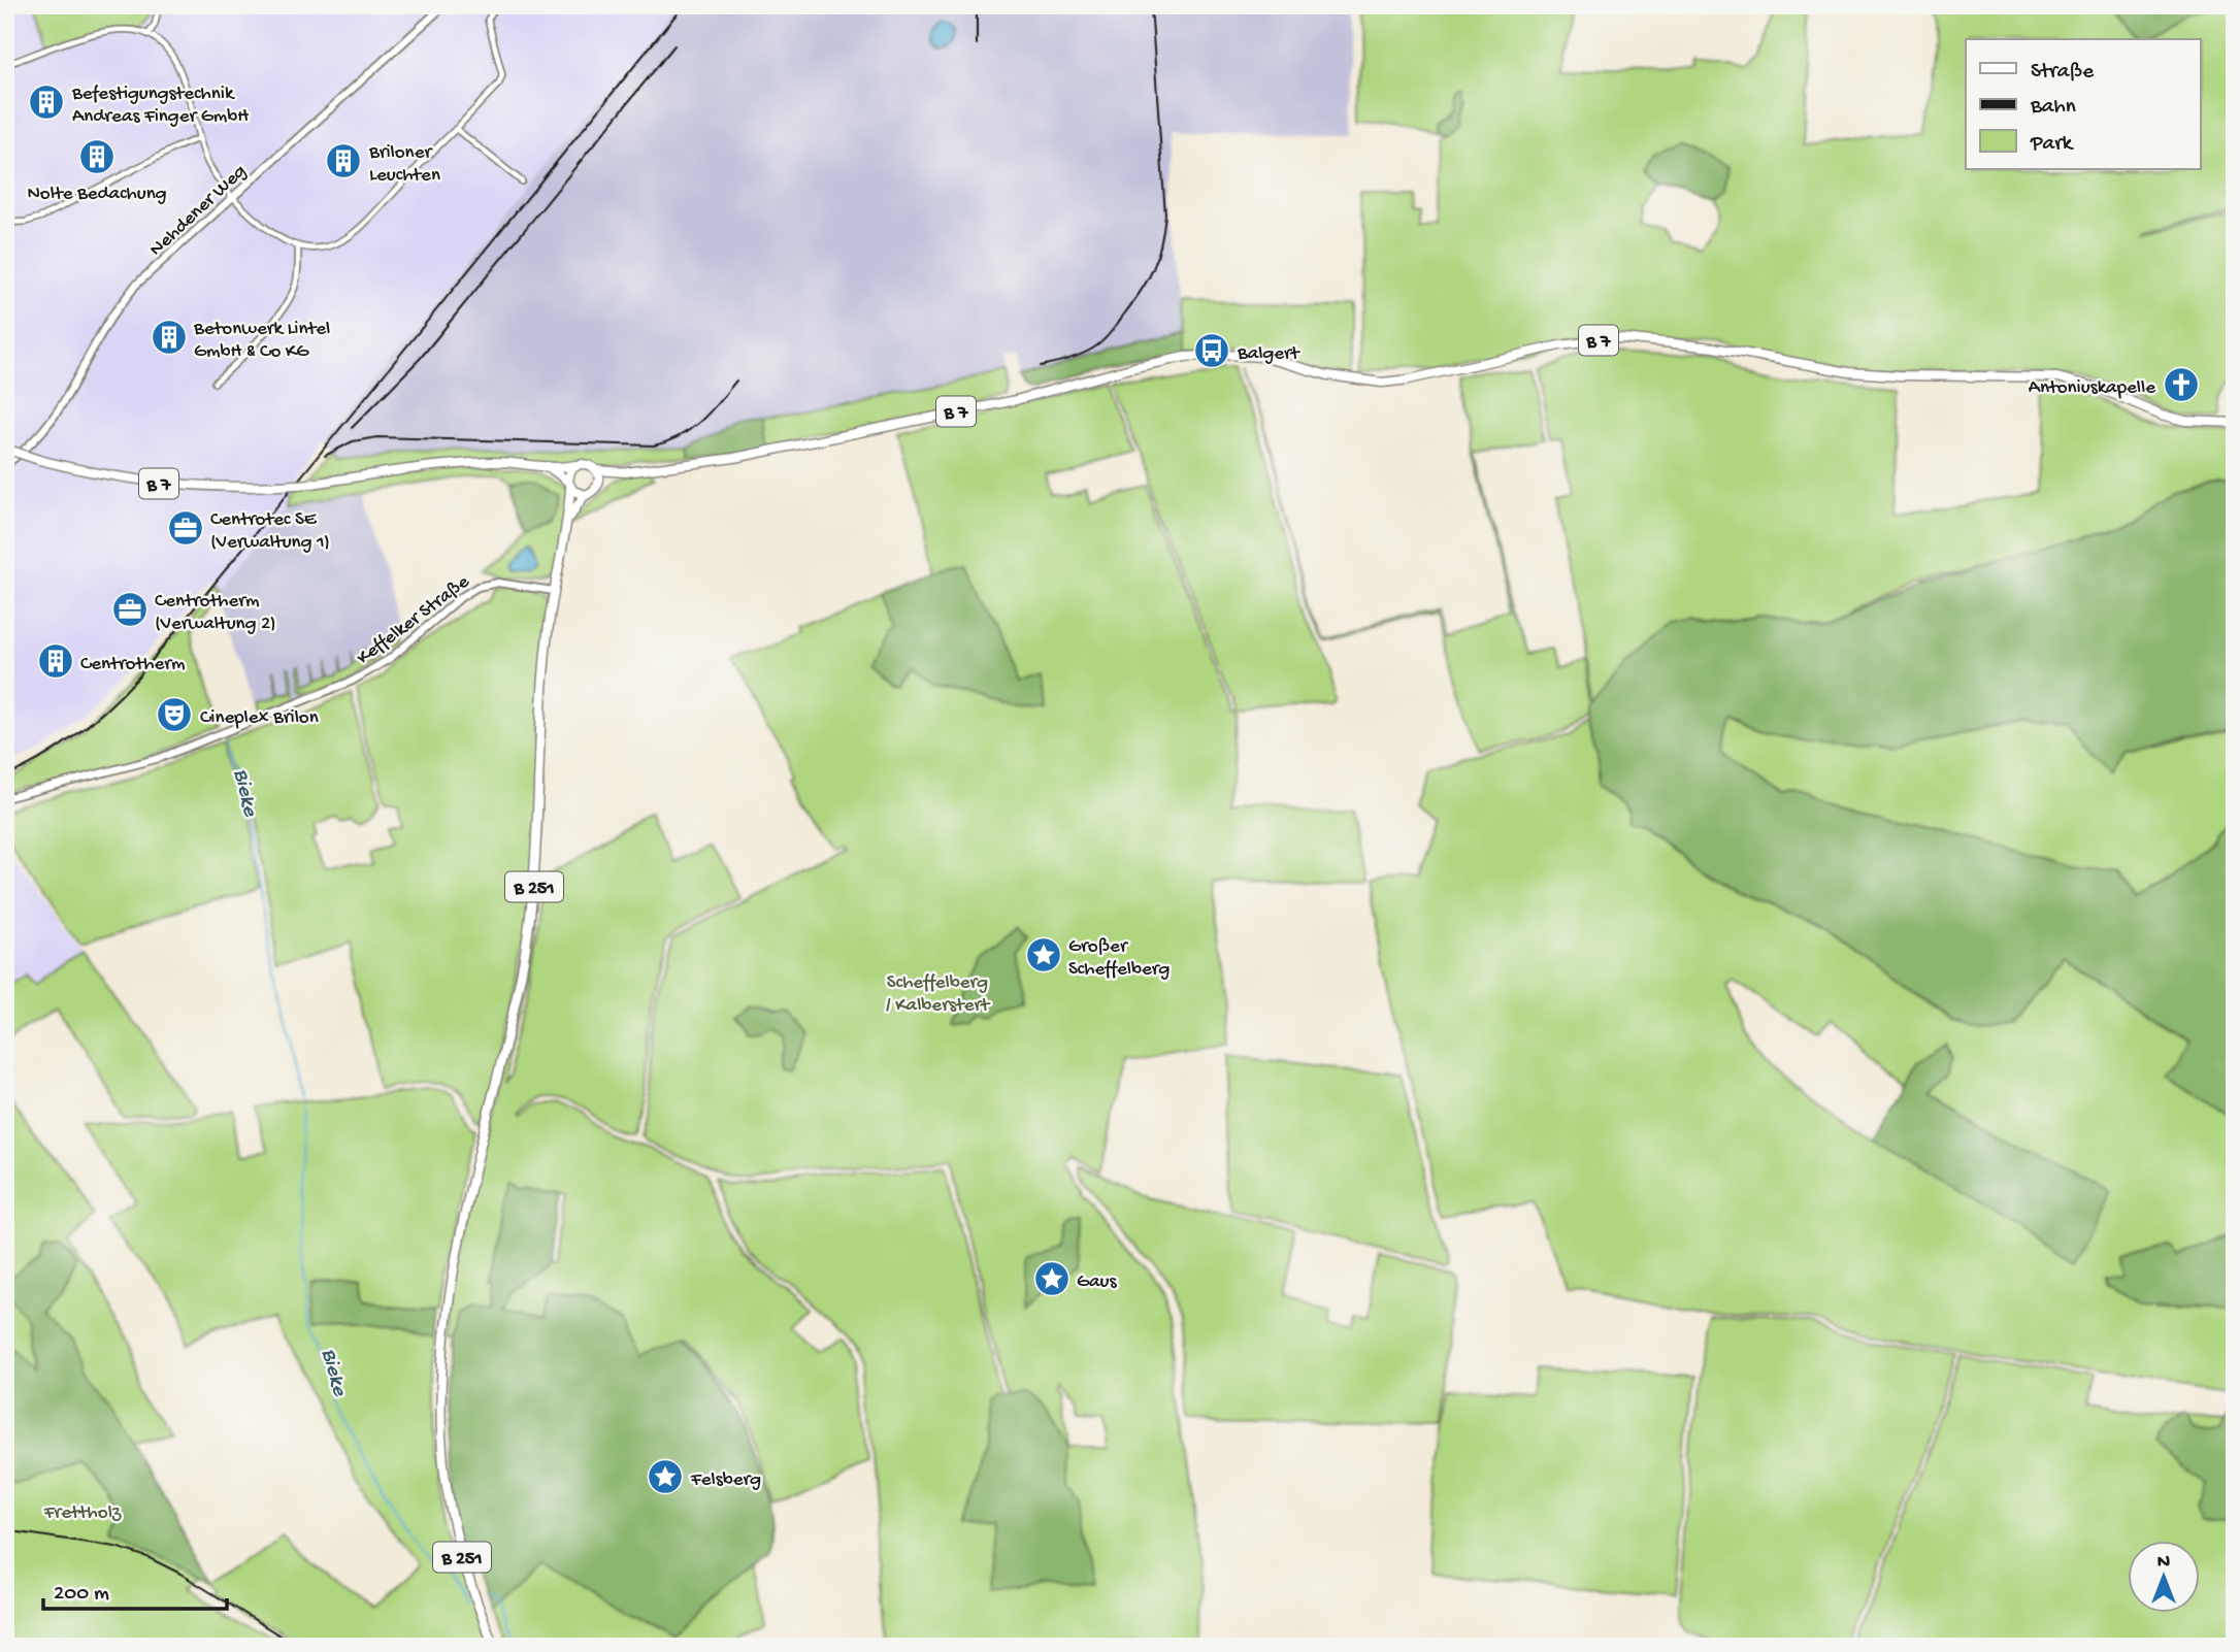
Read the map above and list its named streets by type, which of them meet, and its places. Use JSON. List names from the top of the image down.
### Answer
{
  "streets": {
    "main road": ["B 7", "B 251"],
    "street": ["Nehdener Weg", "Keffelker Straße"]
  },
  "crossings": [
    ["B 7", "B 251"],
    ["Keffelker Straße", "B 251"]
  ],
  "water": ["Bieke"],
  "parks": ["Scheffelberg / Kalberstert", "Frettholz"],
  "places": {
    "building": [
      "Befestigungstechnik Andreas Finger GmbH",
      "Nolte Bedachung",
      "Briloner Leuchten",
      "Betonwerk Lintel GmbH & Co KG",
      "Centrotherm"
    ],
    "bus stop": ["Balgert"],
    "church": ["Antoniuskapelle"],
    "office": ["Centrotec SE (Verwaltung 1)", "Centrotherm (Verwaltung 2)"],
    "theatre": ["Cineplex Brilon"],
    "place": ["Großer Scheffelberg", "Gaus", "Felsberg"]
  },
  "legend": ["Straße", "Bahn", "Park"],
  "scale_bar": "200 m",
  "north": "top"
}
